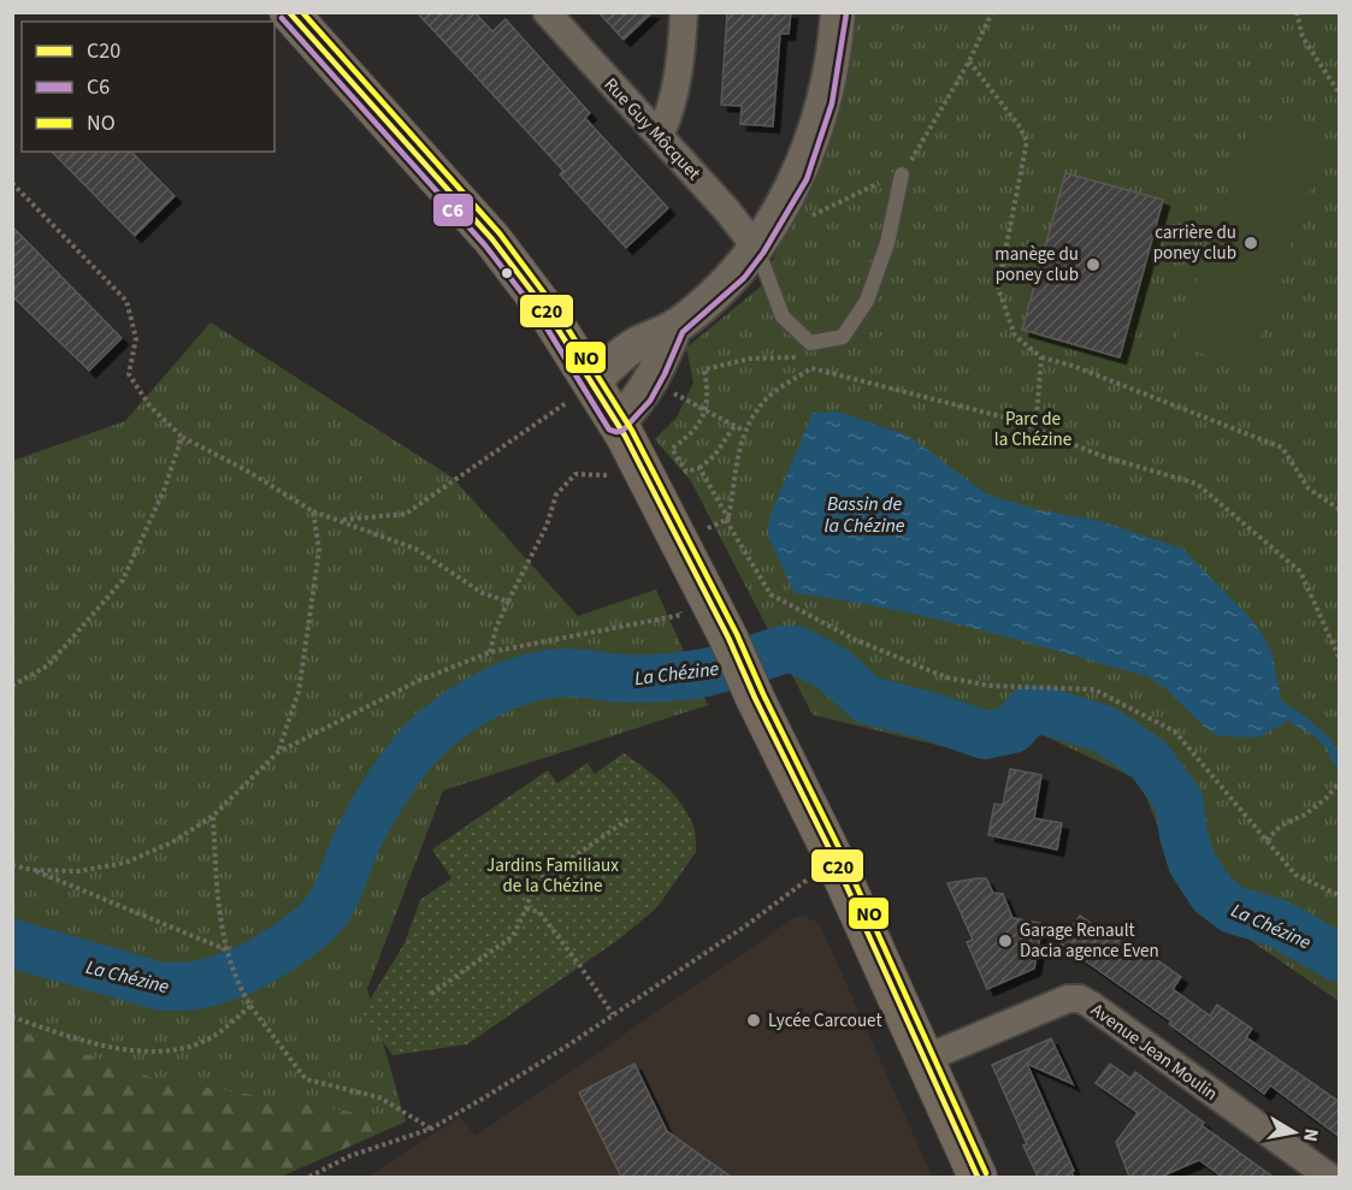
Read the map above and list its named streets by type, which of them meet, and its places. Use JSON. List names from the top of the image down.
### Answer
{
  "streets": {
    "street": ["Rue Guy Môcquet", "Avenue Jean Moulin"]
  },
  "water": ["Bassin de la Chézine", "La Chézine"],
  "parks": ["Parc de la Chézine", "Jardins Familiaux de la Chézine"],
  "places": [
    "carrière du poney club",
    "manège du poney club",
    "Garage Renault Dacia agence Even",
    "Lycée Carcouet"
  ],
  "lines": ["transit line C20", "transit line NO", "transit line C6"],
  "legend": ["C20", "C6", "NO"],
  "north": "right"
}
